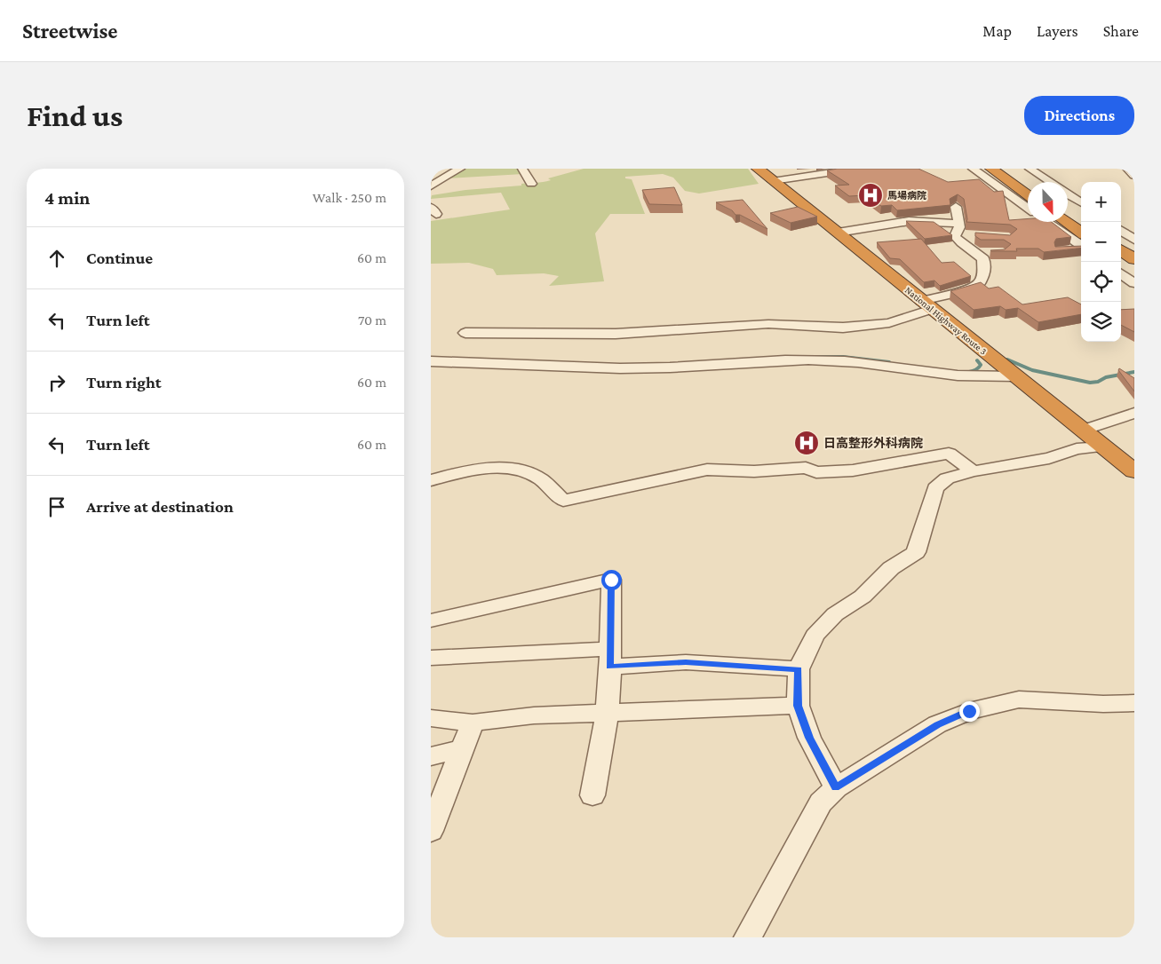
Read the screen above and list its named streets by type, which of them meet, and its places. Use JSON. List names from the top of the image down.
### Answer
{
  "streets": {
    "highway": ["National Highway Route 3"]
  },
  "places": {
    "hospital": ["馬場病院", "日高整形外科病院"]
  },
  "north": "bottom",
  "page": {
    "header": "Streetwise",
    "nav": ["Map", "Layers", "Share"],
    "buttons": "Directions",
    "title": "Find us",
    "heading": ["4 min", "Walk · 250 m"],
    "map_buttons": ["+", "−"],
    "list": [
      ["Continue", "60 m"],
      ["Turn left", "70 m"],
      ["Turn right", "60 m"],
      ["Turn left", "60 m"],
      "Arrive at destination"
    ]
  }
}
